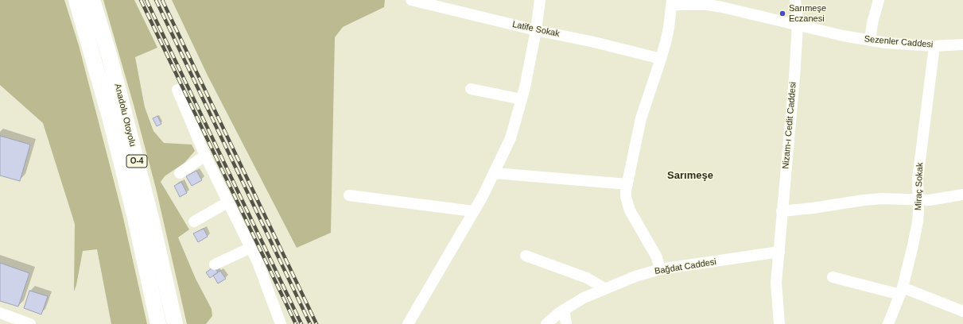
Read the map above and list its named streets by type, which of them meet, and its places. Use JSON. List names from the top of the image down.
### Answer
{
  "streets": {
    "highway": ["Anadolu Otoyolu", "O-4"],
    "street": [
      "Latife Sokak",
      "Sezenler Caddesi",
      "Nizam-ı Cedit Caddesi",
      "Miraç Sokak",
      "Bağdat Caddesi"
    ]
  },
  "crossings": [
    ["Sezenler Caddesi", "Nizam-ı Cedit Caddesi"],
    ["Sezenler Caddesi", "Miraç Sokak"],
    ["Nizam-ı Cedit Caddesi", "Bağdat Caddesi"]
  ],
  "districts": ["Sarımeşe"],
  "places": ["Sarımeşe Eczanesi"]
}
